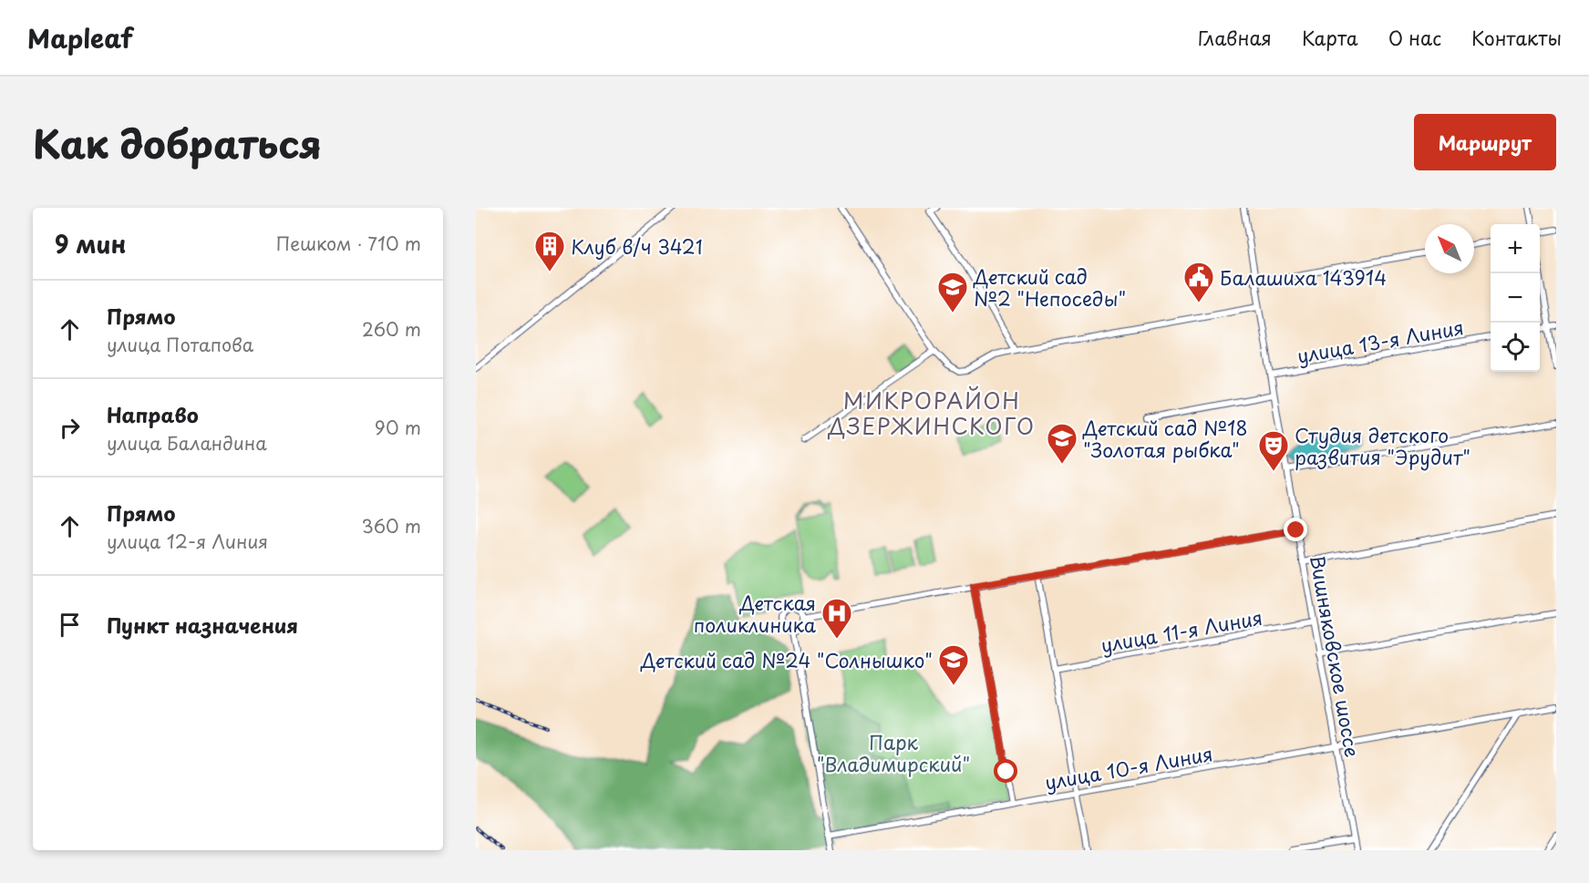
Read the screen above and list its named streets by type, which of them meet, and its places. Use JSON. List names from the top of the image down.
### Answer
{
  "streets": {
    "street": [
      "улица 13-я Линия",
      "улица 11-я Линия",
      "Вишняковское шоссе",
      "улица 10-я Линия"
    ]
  },
  "crossings": [
    ["улица 13-я Линия", "Вишняковское шоссе"],
    ["улица 11-я Линия", "Вишняковское шоссе"],
    ["Вишняковское шоссе", "улица 10-я Линия"]
  ],
  "districts": ["МИКРОРАЙОН ДЗЕРЖИНСКОГО"],
  "parks": ["Парк \"Владимирский\""],
  "places": {
    "building": ["Клуб в/ч 3421"],
    "public building": ["Балашиха 143914"],
    "school or university": ["Детский сад №2 \"Непоседы\"", "Детский сад №18 \"Золотая рыбка\"", "Детский сад №24 \"Солнышко\""],
    "theatre": ["Студия детского развития \"Эрудит\""],
    "hospital": ["Детская поликлиника"]
  },
  "north": "top left",
  "page": {
    "header": "Mapleaf",
    "nav": [
      "Главная",
      "Карта",
      "О нас",
      "Контакты"
    ],
    "title": "Как добраться",
    "buttons": "Маршрут",
    "heading": ["9 мин", "Пешком · 710 m"],
    "map_buttons": ["+", "−"],
    "list": [
      ["Прямо", "улица Потапова", "260 m"],
      ["Направо", "улица Баландина", "90 m"],
      ["Прямо", "улица 12-я Линия", "360 m"],
      "Пункт назначения"
    ]
  }
}
